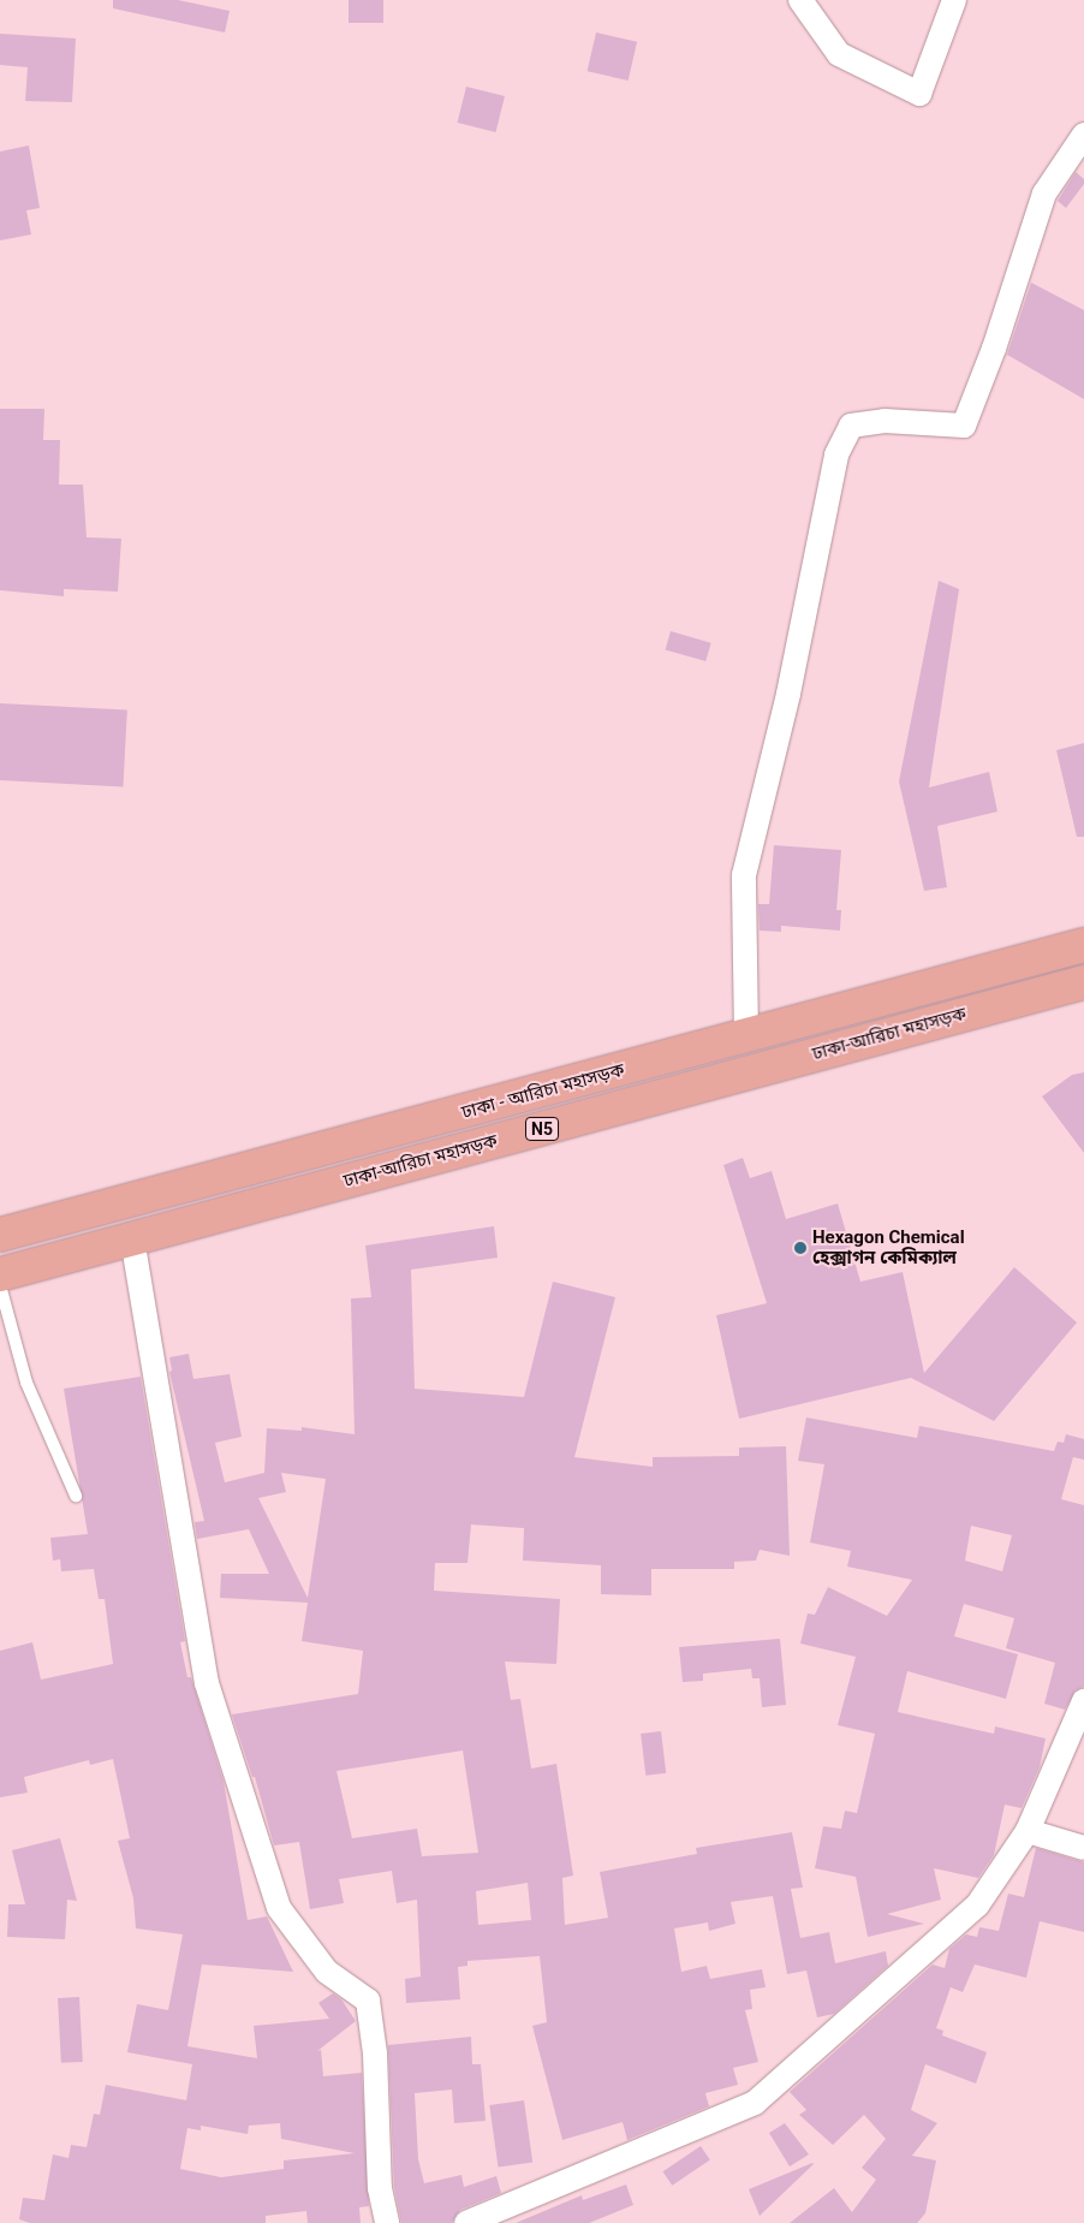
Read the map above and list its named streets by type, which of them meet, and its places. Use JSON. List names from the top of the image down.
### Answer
{
  "streets": {
    "highway": ["ঢাকা-আরিচা মহাসড়ক", "ঢাকা - আরিচা মহাসড়ক", "N5"]
  },
  "places": ["Hexagon Chemical হেক্সাগন কেমিক্যাল"]
}
